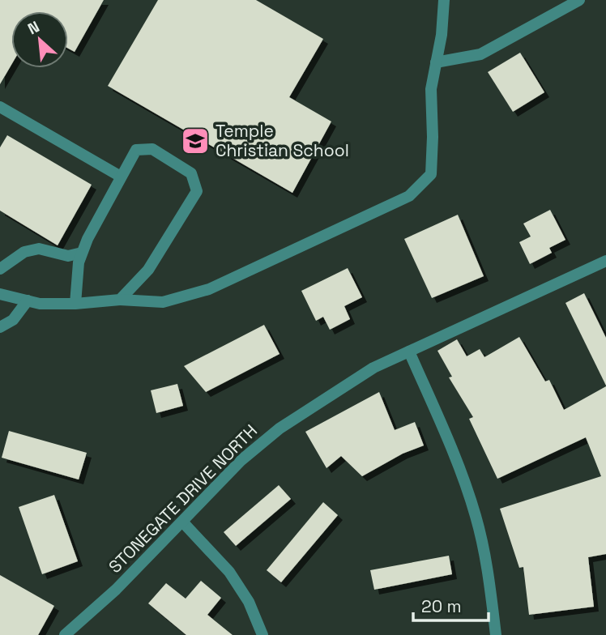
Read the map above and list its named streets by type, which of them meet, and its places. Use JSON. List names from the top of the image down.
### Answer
{
  "streets": {
    "street": ["STONEGATE DRIVE NORTH"]
  },
  "places": {
    "school or university": ["Temple Christian School"]
  },
  "scale_bar": "20 m",
  "north": "top left"
}
